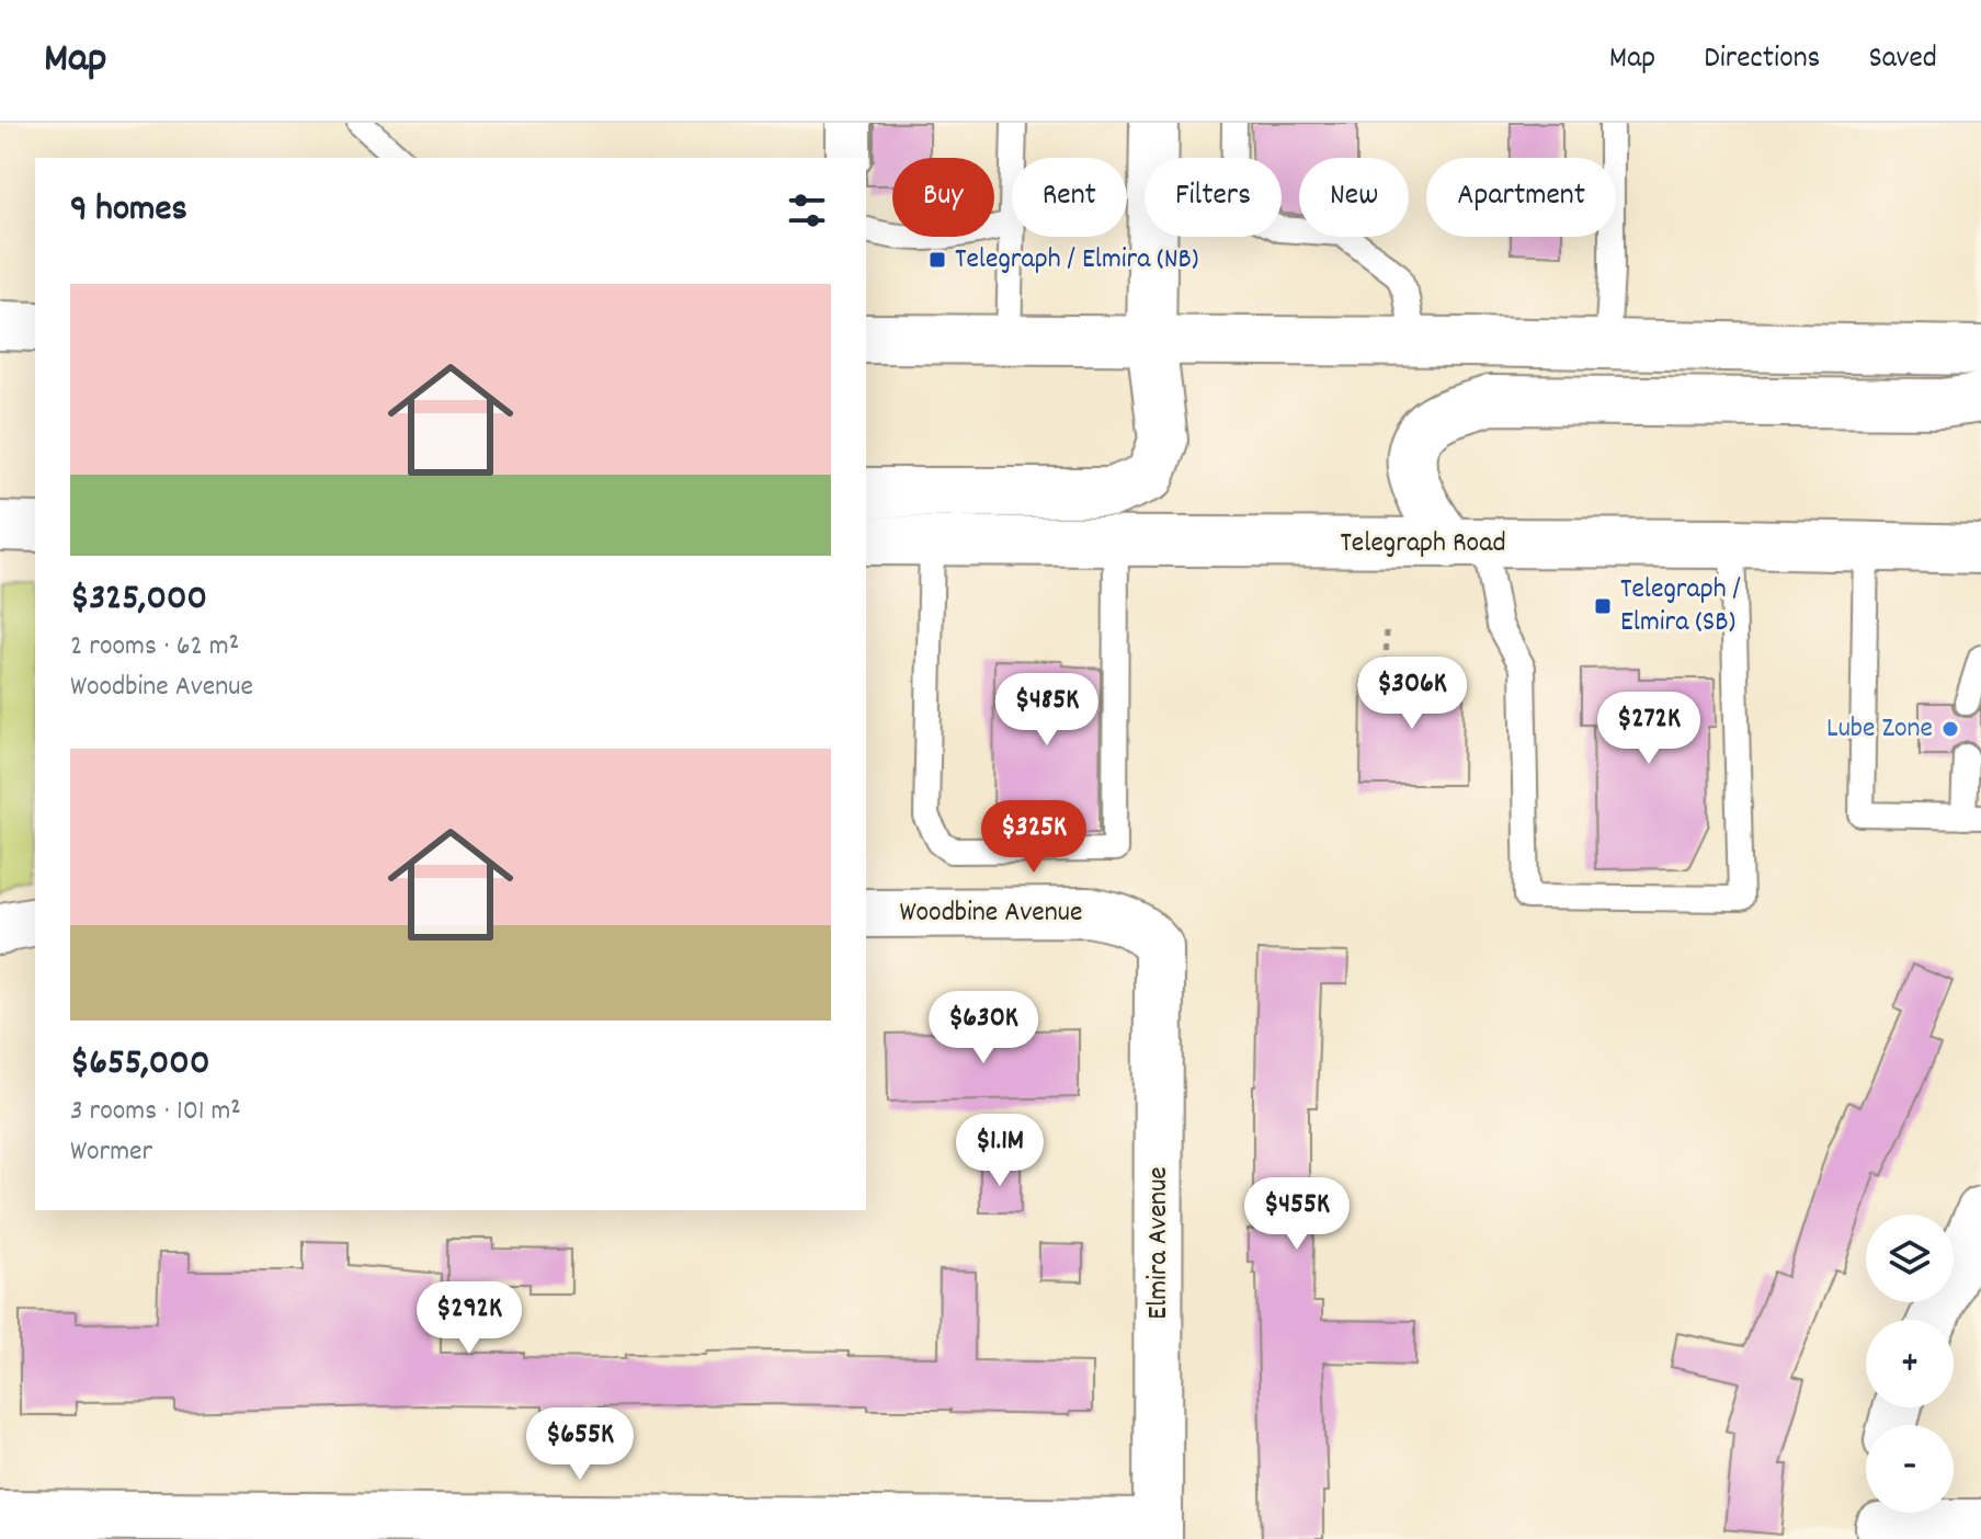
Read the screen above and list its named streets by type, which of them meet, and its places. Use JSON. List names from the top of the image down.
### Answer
{
  "streets": {
    "main road": ["Telegraph Road", "Woodbine Avenue", "Elmira Avenue"]
  },
  "crossings": [
    ["Woodbine Avenue", "Elmira Avenue"]
  ],
  "places": {
    "transit": ["Telegraph / Elmira (NB)", "Telegraph / Elmira (SB)"],
    "other": ["Lube Zone"]
  },
  "page": {
    "header": "Map",
    "nav": ["Map", "Directions", "Saved"],
    "chip": [
      "Buy",
      "Rent",
      "Filters",
      "New",
      "Apartment"
    ],
    "heading": "9 homes",
    "list": [
      {
        "name": "$325,000",
        "note": "2 rooms · 62 m² · Woodbine Avenue"
      },
      {
        "name": "$655,000",
        "note": "3 rooms · 101 m² · Wormer"
      }
    ],
    "price": [
      "$306K",
      "$485K",
      "$272K",
      "$325K",
      "$630K",
      "$1.1M",
      "$455K",
      "$292K",
      "$655K"
    ],
    "map_buttons": ["+", "−"]
  }
}
